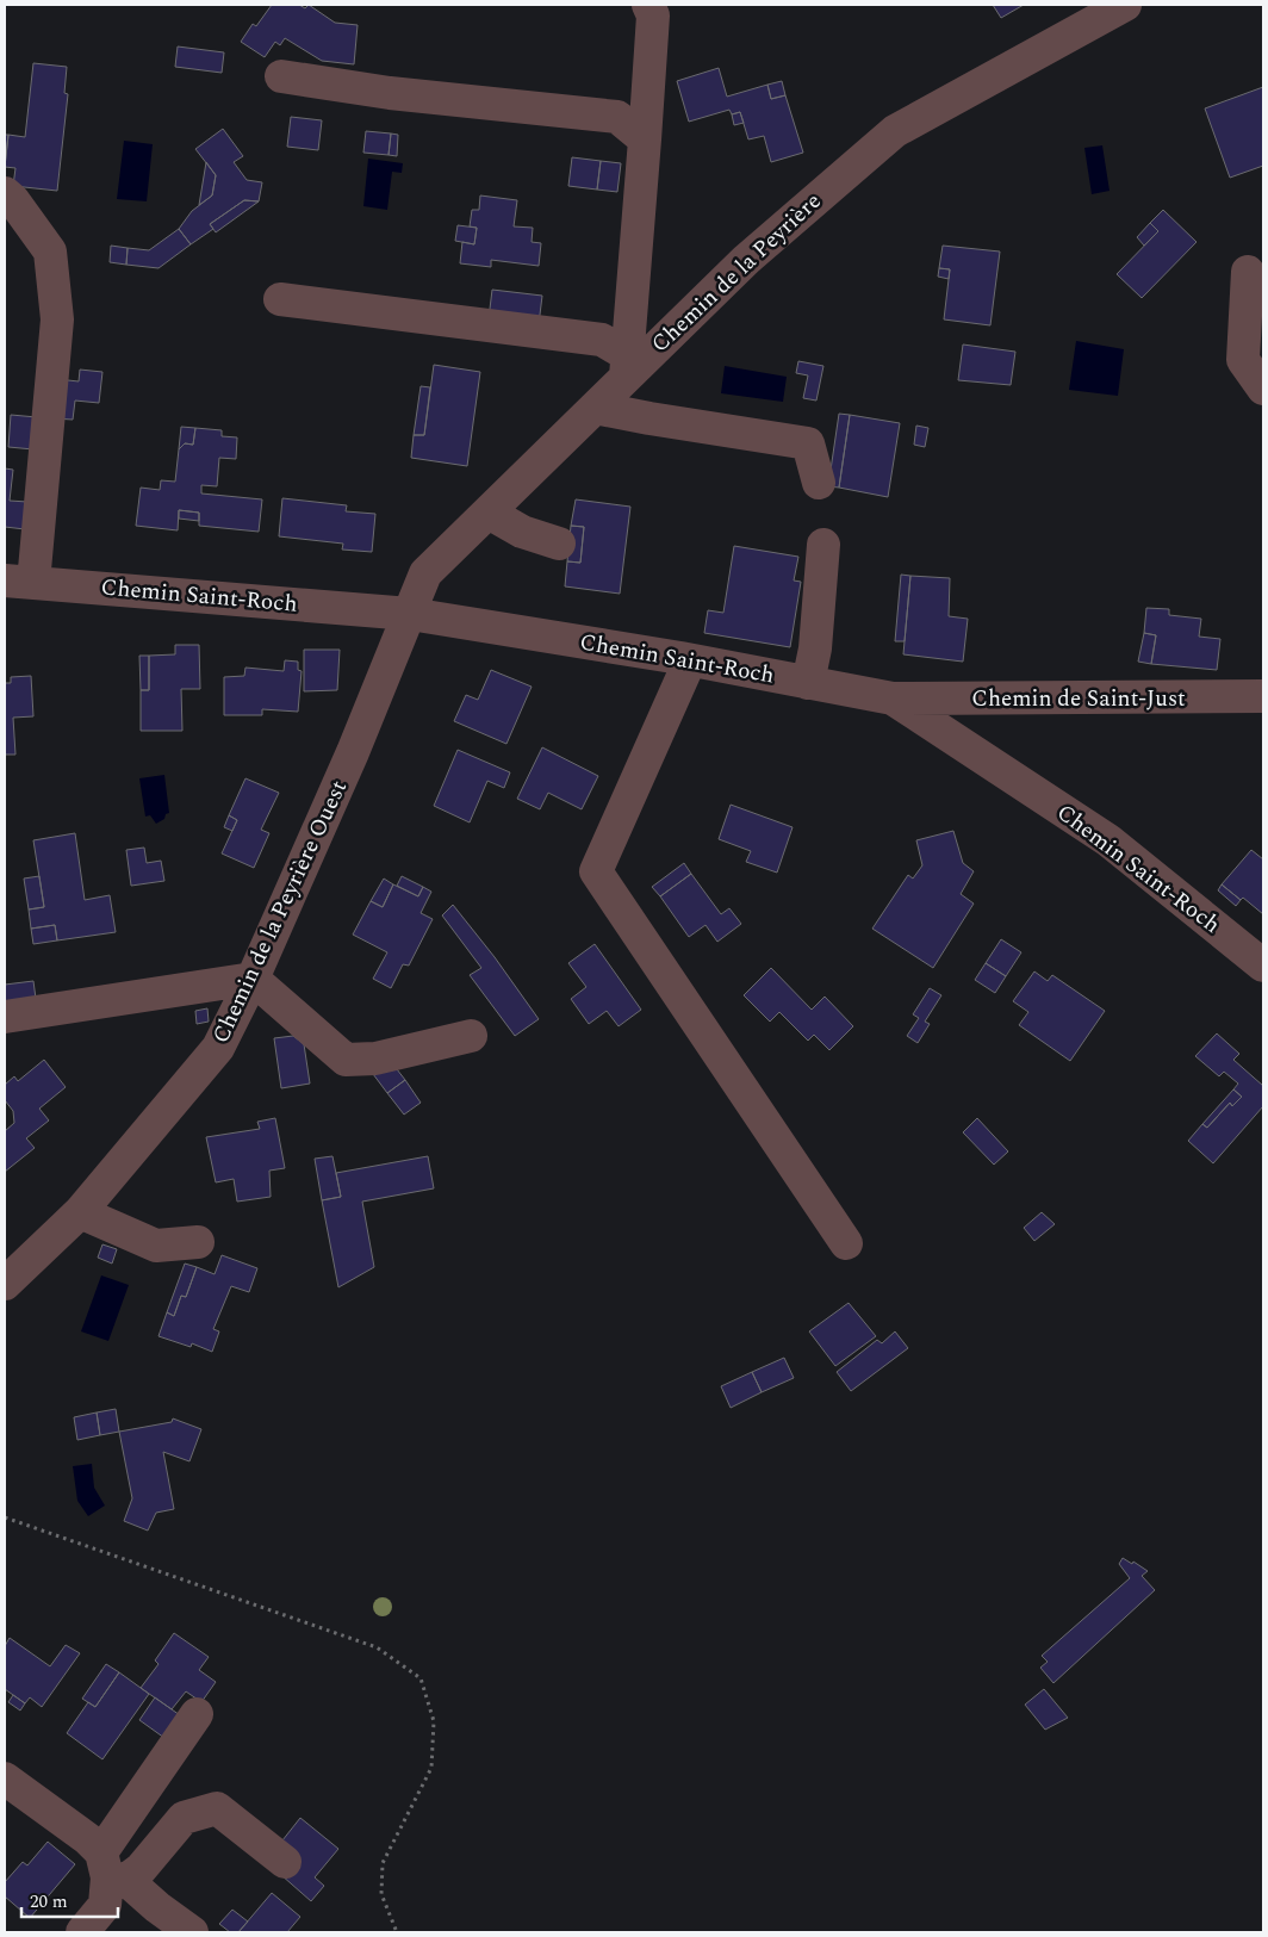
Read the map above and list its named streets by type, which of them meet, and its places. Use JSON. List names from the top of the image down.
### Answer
{
  "streets": {
    "street": [
      "Chemin de la Peyrière",
      "Chemin Saint-Roch",
      "Chemin de Saint-Just",
      "Chemin de la Peyrière Ouest"
    ]
  },
  "crossings": [
    ["Chemin de la Peyrière", "Chemin Saint-Roch"],
    ["Chemin de la Peyrière", "Chemin de la Peyrière Ouest"],
    ["Chemin Saint-Roch", "Chemin de Saint-Just"],
    ["Chemin Saint-Roch", "Chemin de la Peyrière Ouest"]
  ],
  "scale_bar": "20 m"
}
